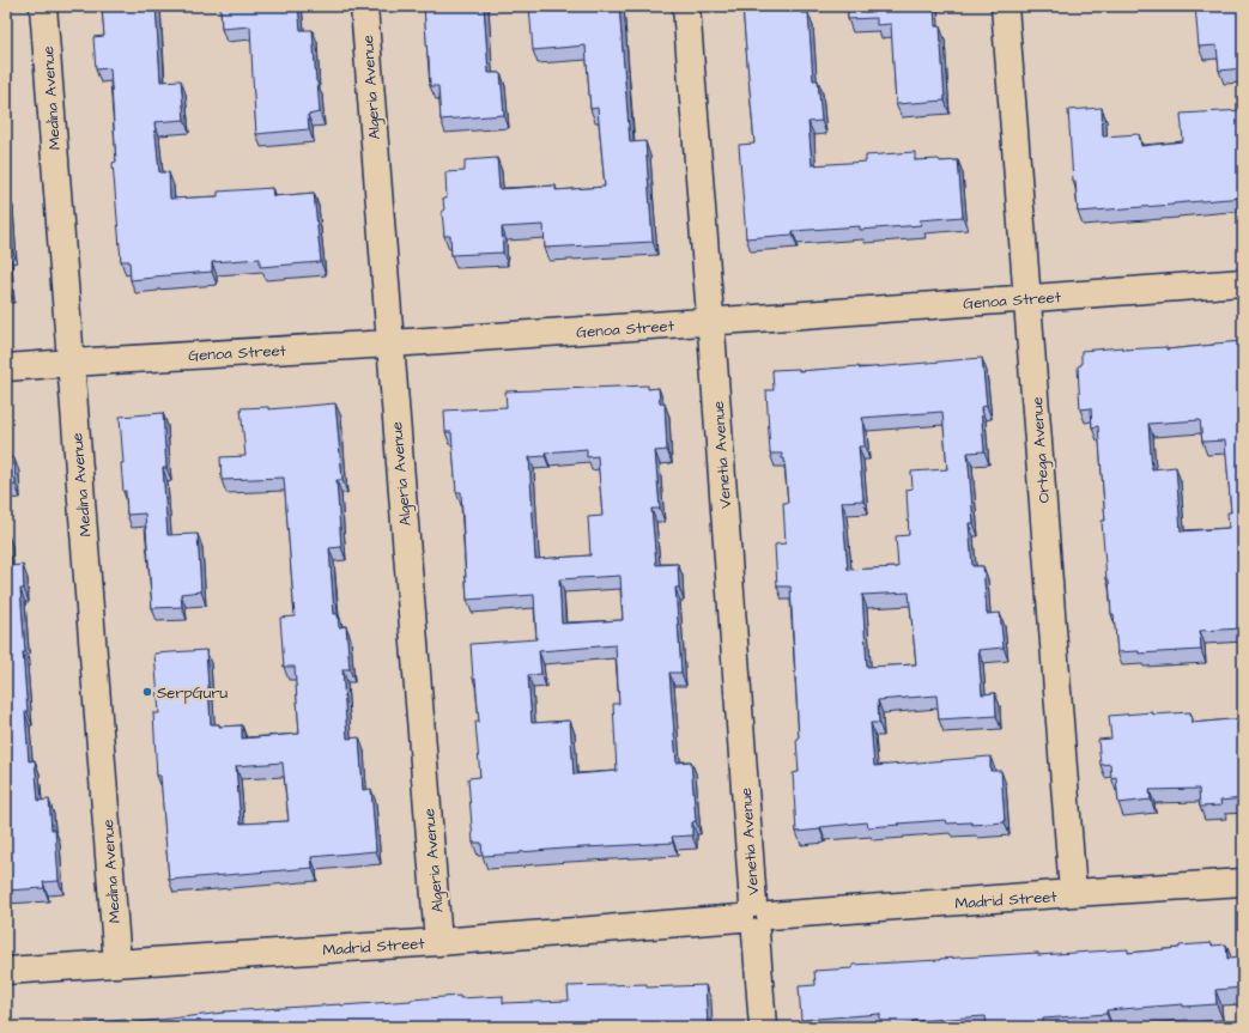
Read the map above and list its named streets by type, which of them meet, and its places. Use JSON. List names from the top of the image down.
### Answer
{
  "streets": {
    "street": [
      "Algeria Avenue",
      "Medina Avenue",
      "Genoa Street",
      "Ortega Avenue",
      "Venetia Avenue",
      "Madrid Street"
    ]
  },
  "crossings": [
    ["Algeria Avenue", "Genoa Street"],
    ["Algeria Avenue", "Madrid Street"],
    ["Medina Avenue", "Genoa Street"],
    ["Medina Avenue", "Madrid Street"],
    ["Genoa Street", "Ortega Avenue"],
    ["Genoa Street", "Venetia Avenue"],
    ["Ortega Avenue", "Madrid Street"],
    ["Venetia Avenue", "Madrid Street"]
  ],
  "places": ["SerpGuru"]
}
